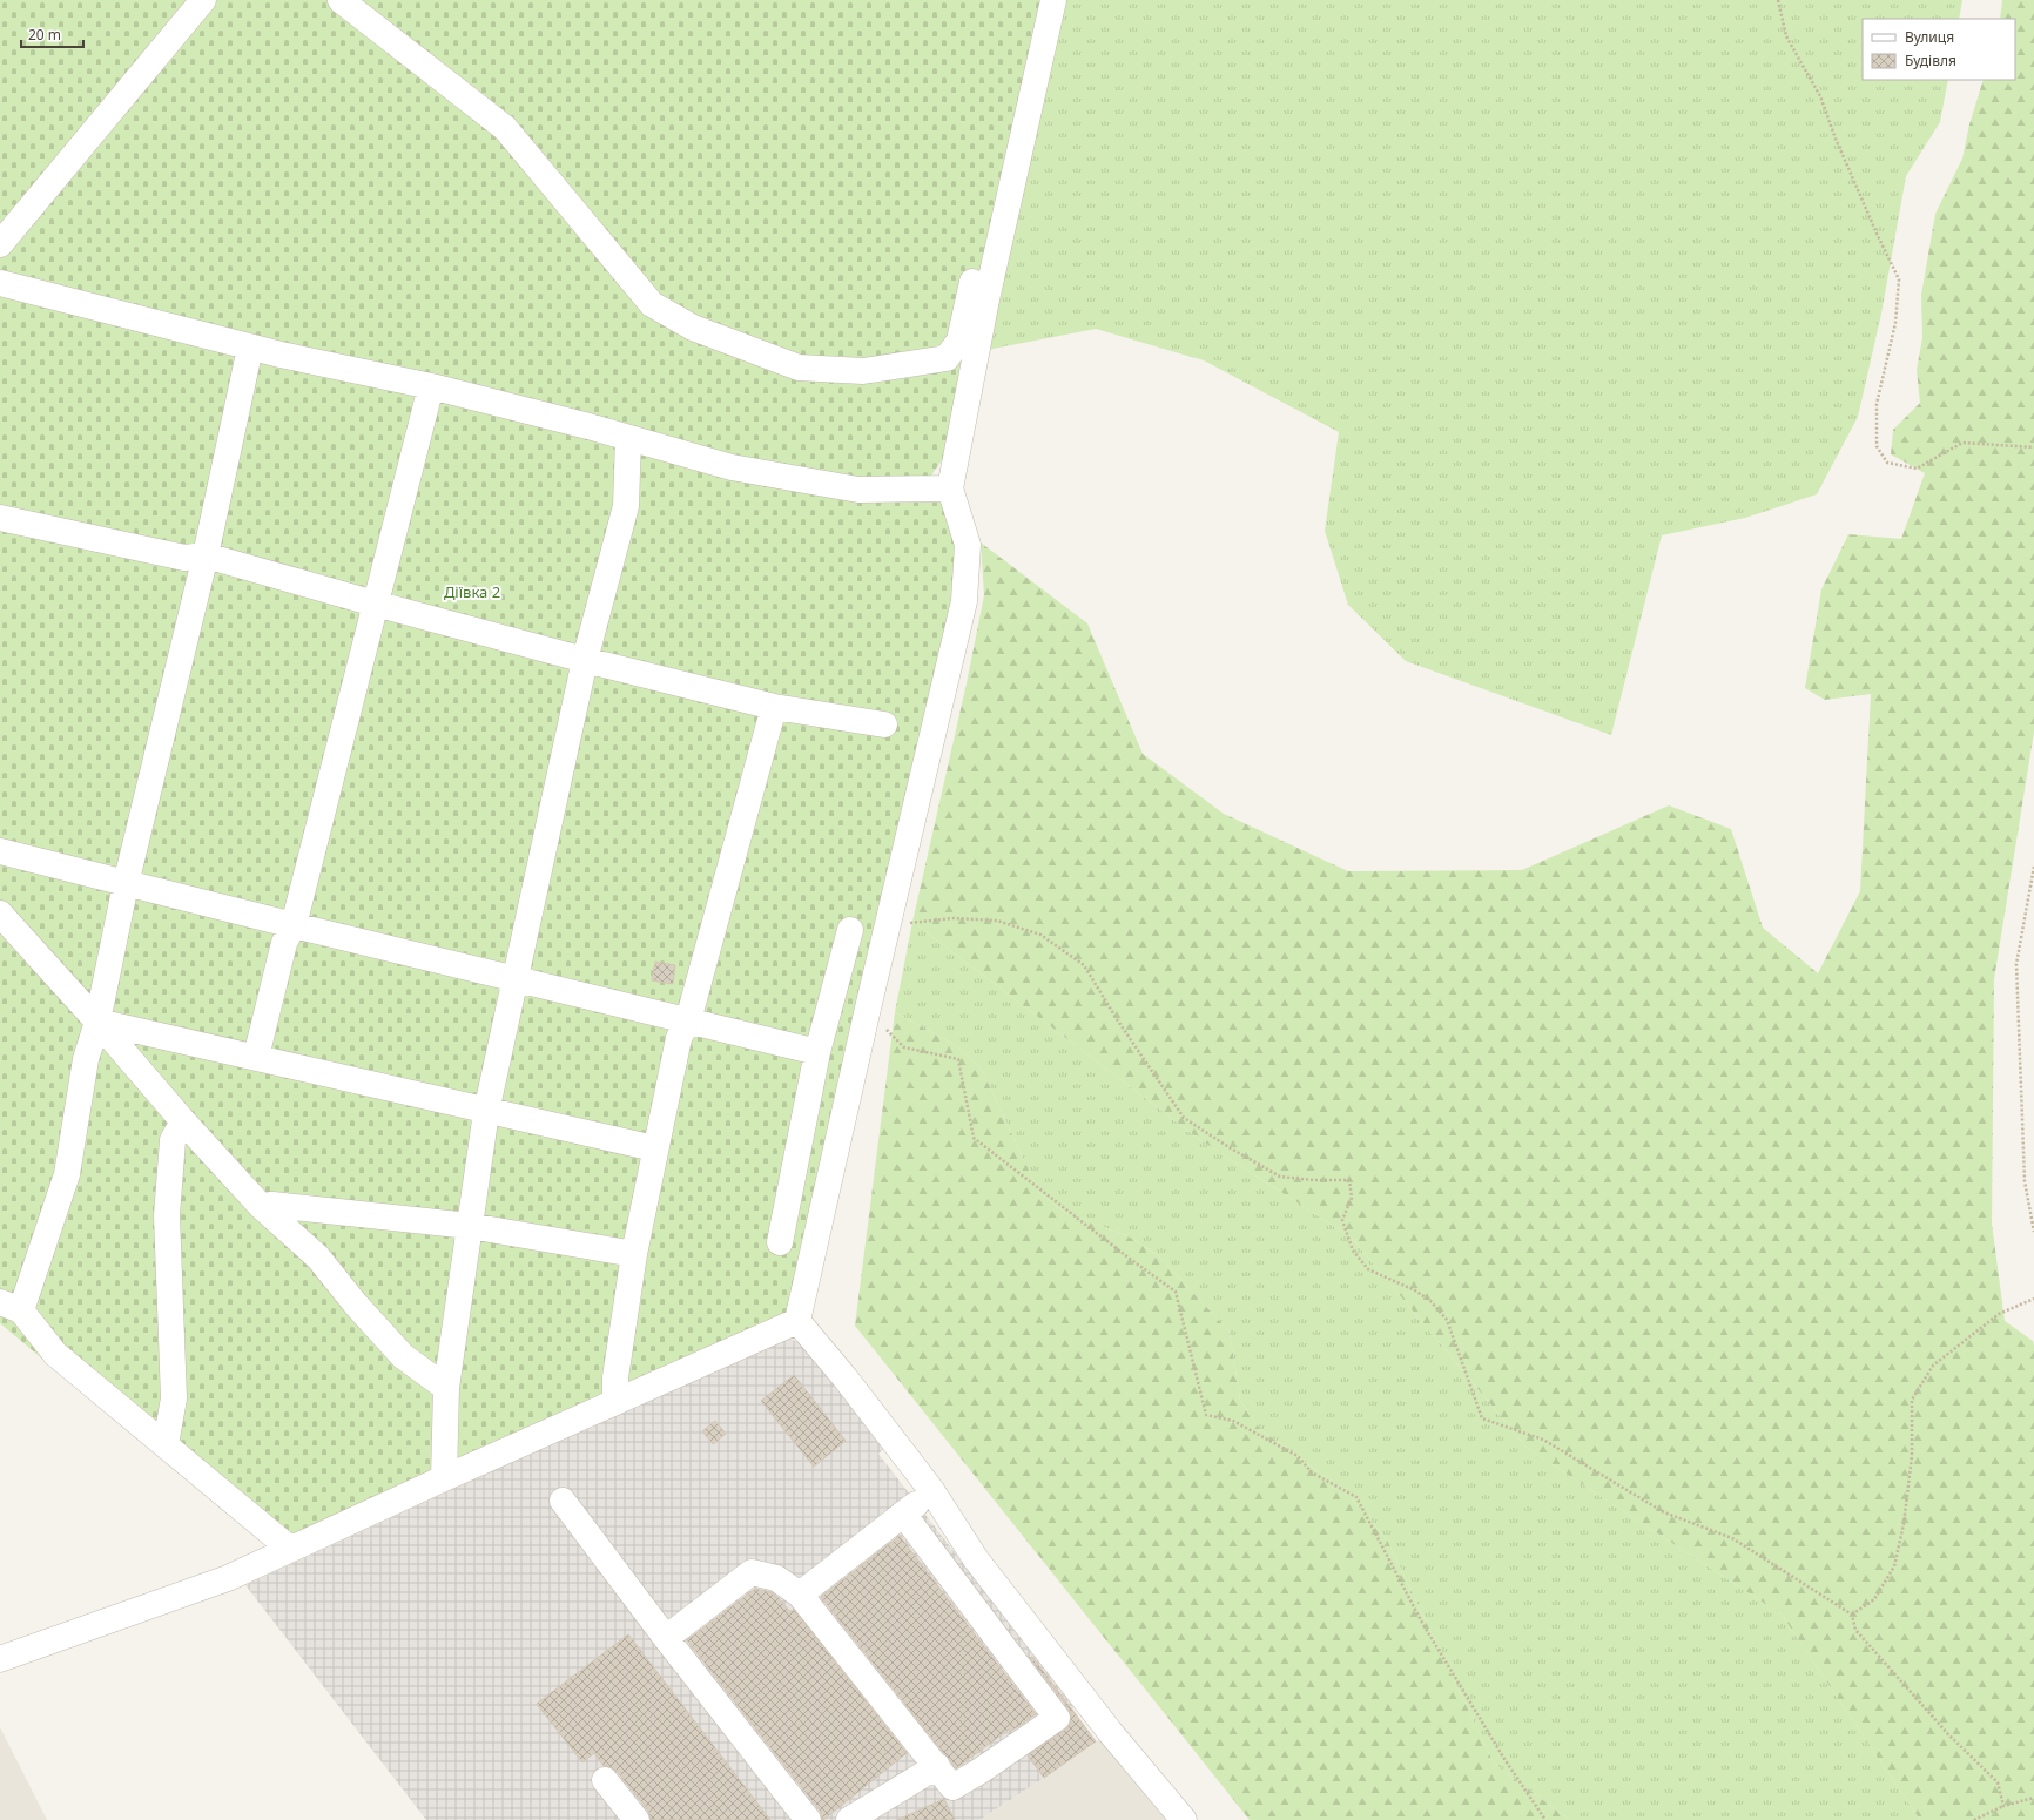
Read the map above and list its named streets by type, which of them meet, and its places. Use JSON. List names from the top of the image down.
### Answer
{
  "parks": ["Діївка 2"],
  "legend": ["Вулиця", "Будівля"],
  "scale_bar": "20 m"
}
